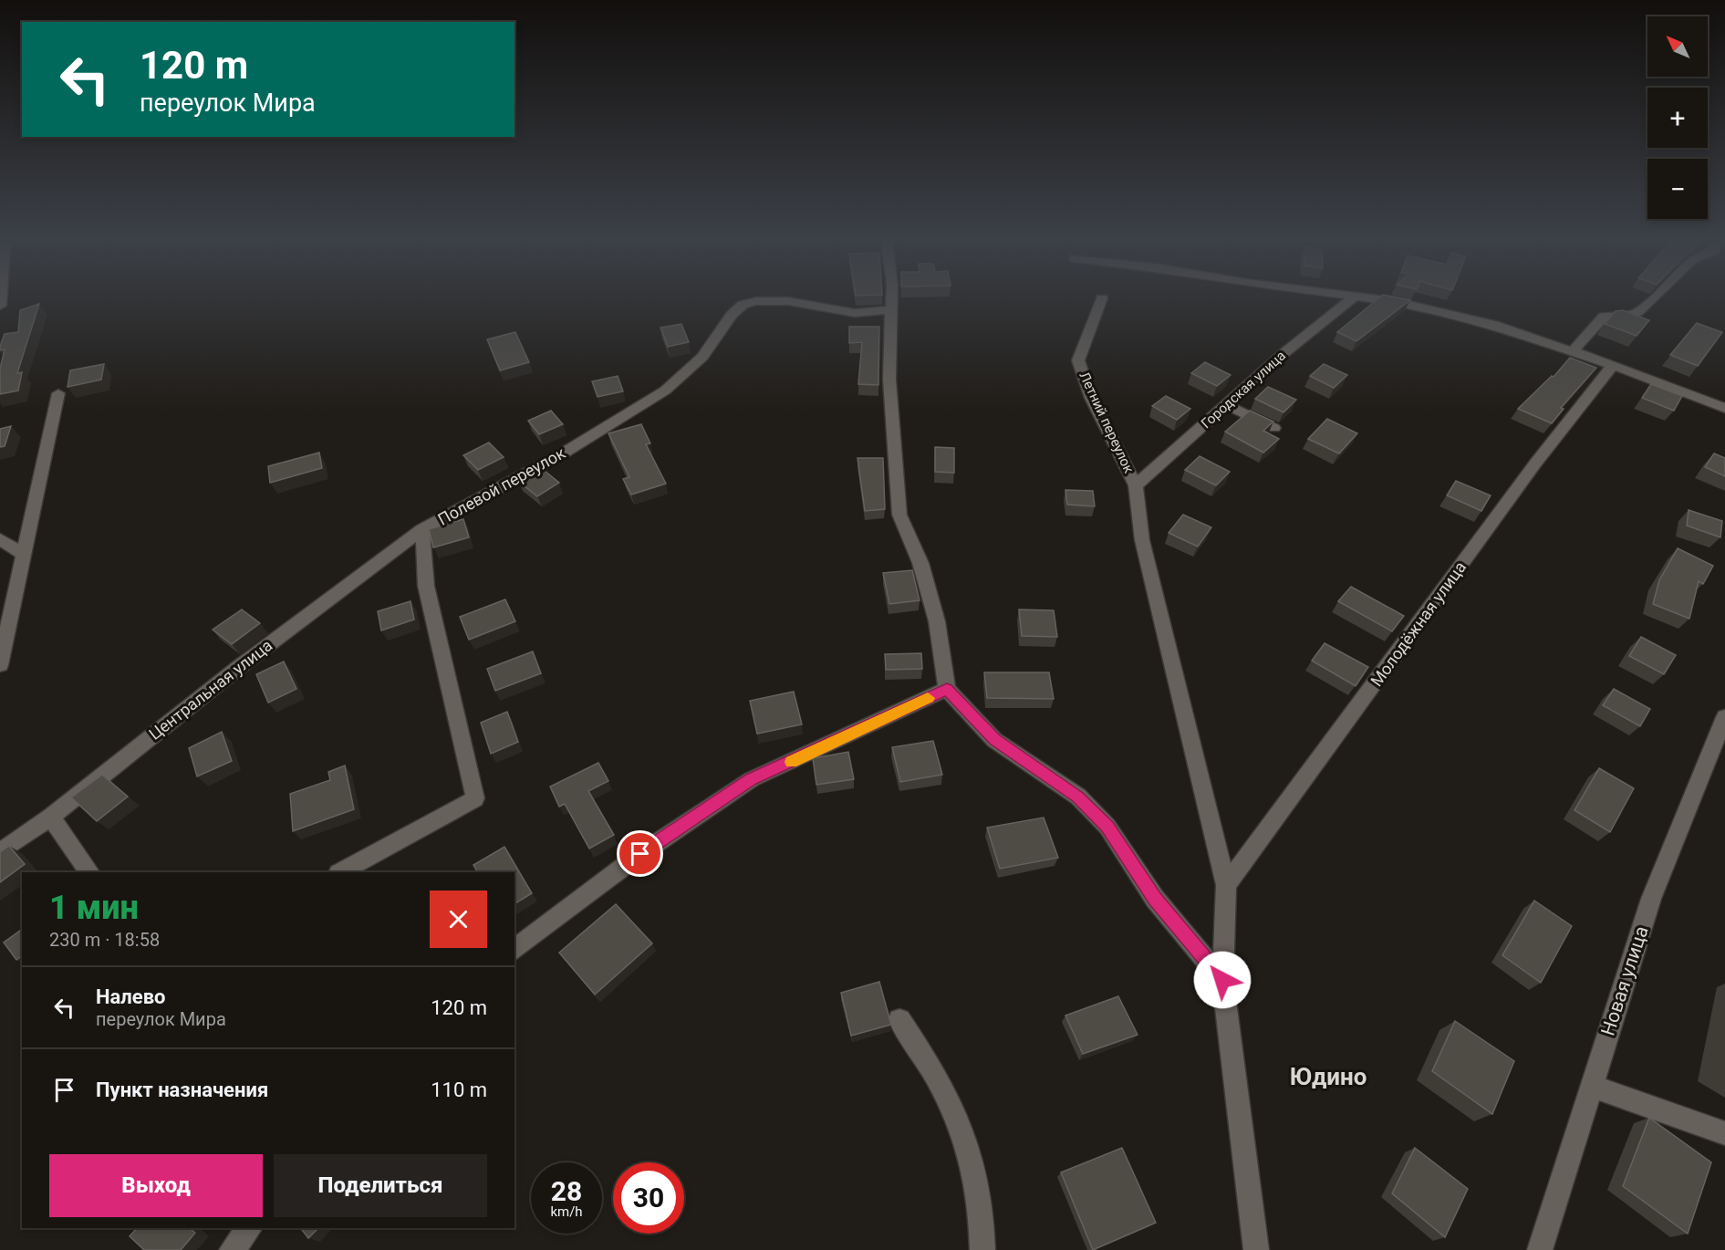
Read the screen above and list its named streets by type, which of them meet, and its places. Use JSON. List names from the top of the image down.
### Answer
{
  "streets": {
    "street": [
      "Городская улица",
      "Летний переулок",
      "Полевой переулок",
      "Молодёжная улица",
      "Центральная улица",
      "Новая улица"
    ]
  },
  "crossings": [
    ["Городская улица", "Летний переулок"],
    ["Полевой переулок", "Центральная улица"]
  ],
  "districts": ["Юдино"],
  "north": "top left",
  "page": {
    "map_buttons": ["+", "−"],
    "turn": ["120 m", "переулок Мира"],
    "heading": ["1 мин", "230 m · 18:58"],
    "list": [
      {
        "name": "Налево",
        "note": "переулок Мира",
        "value": "120 m"
      },
      {
        "name": "Пункт назначения",
        "value": "110 m"
      }
    ],
    "buttons": ["Выход", "Поделиться"],
    "speed": "28 km/h",
    "limit": "30"
  }
}
